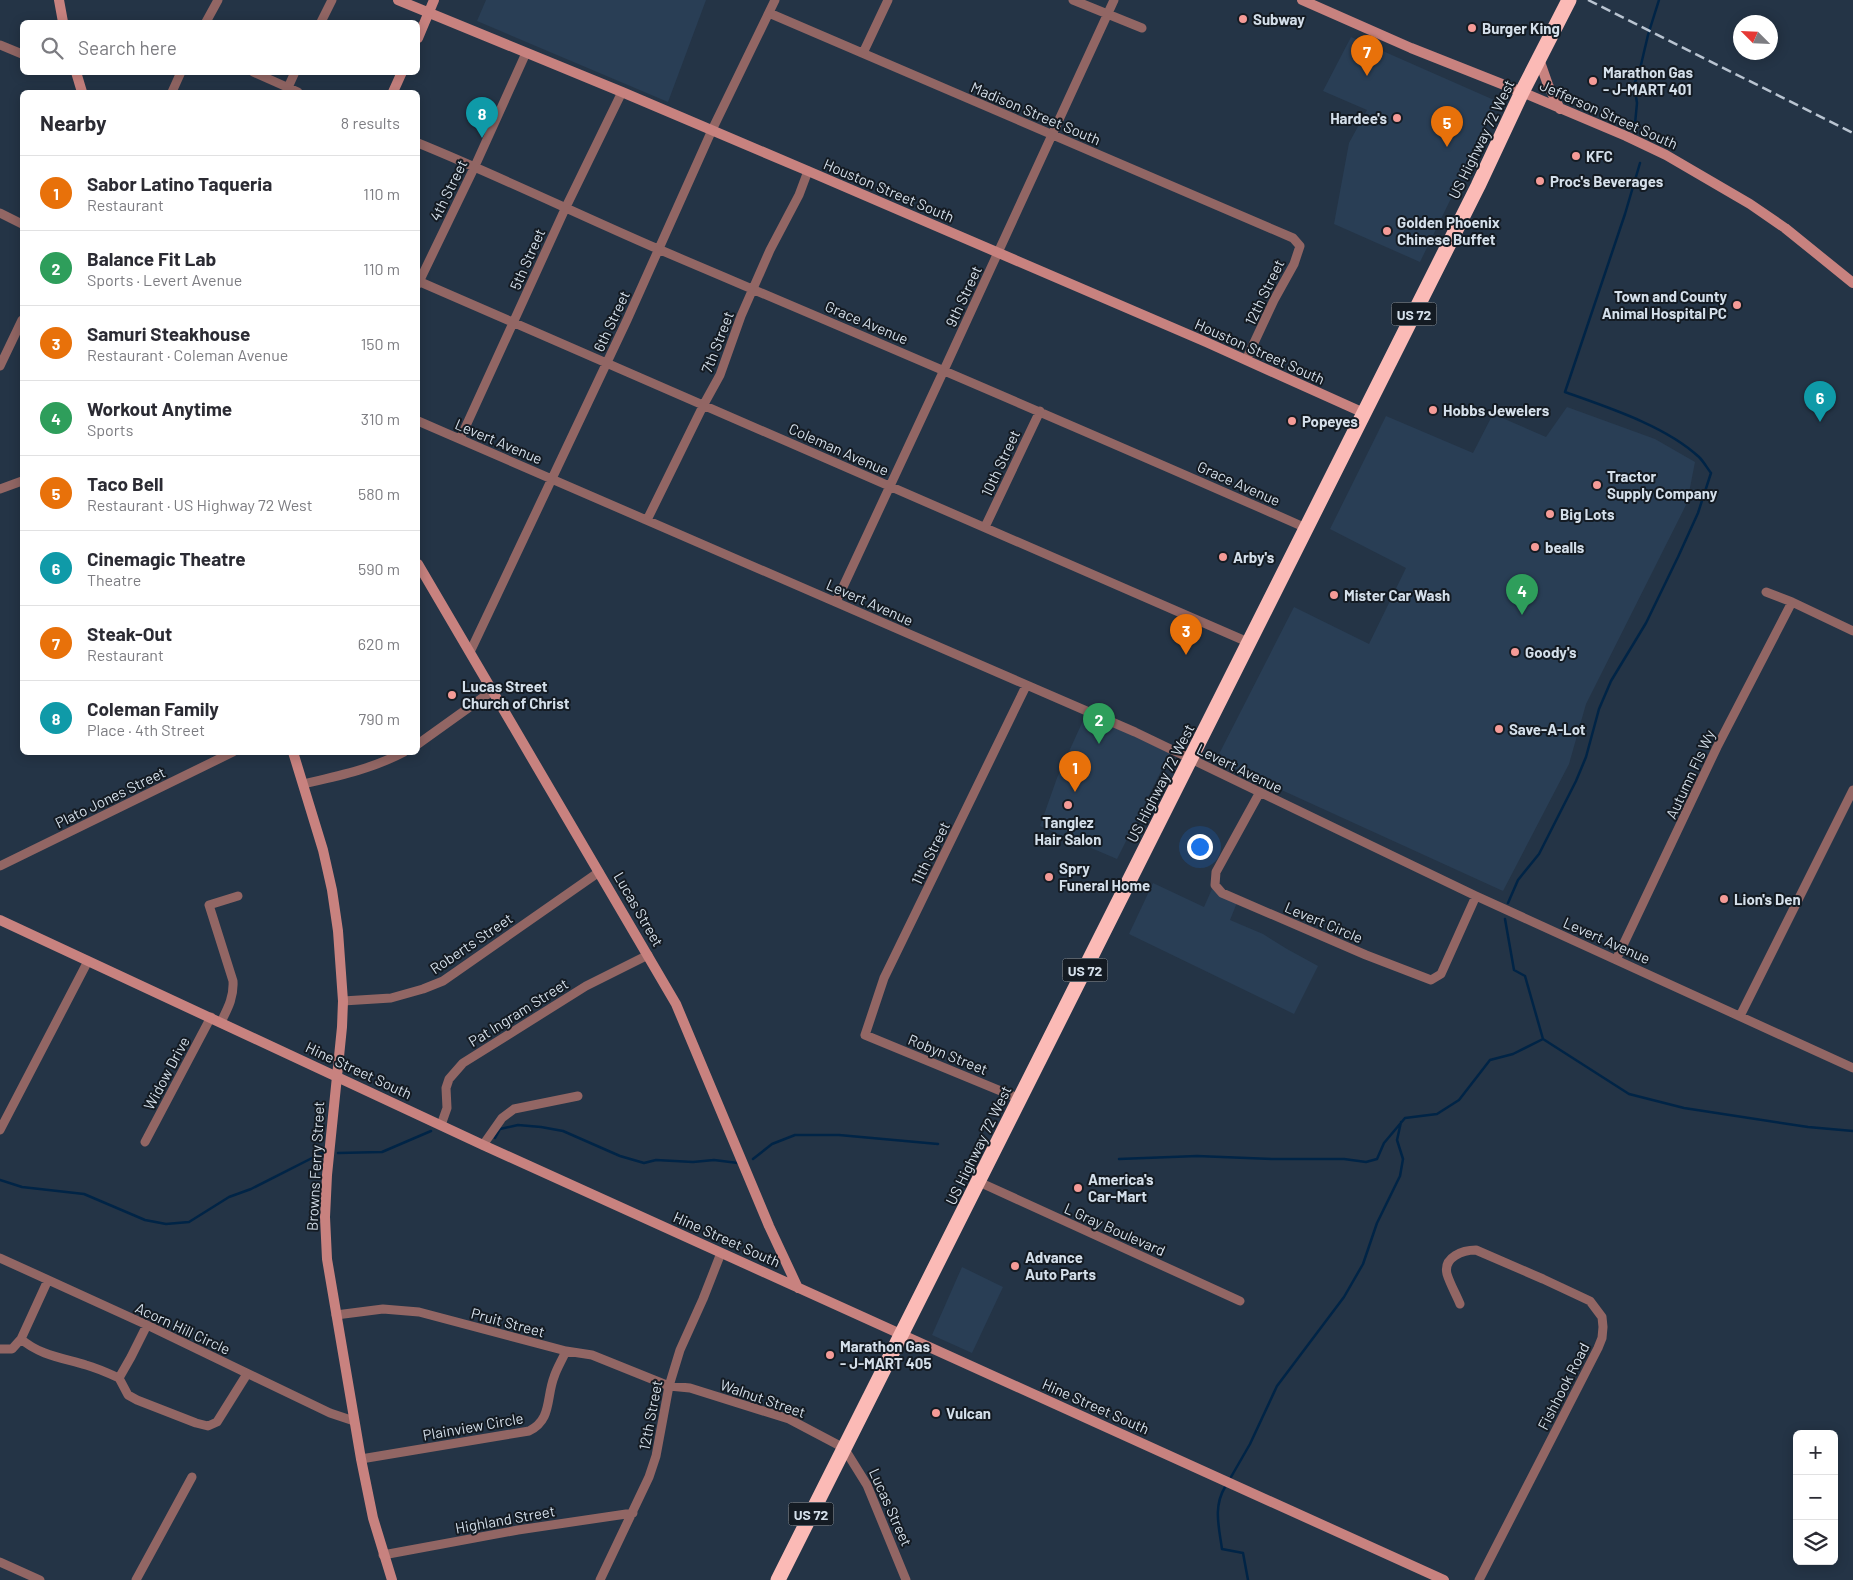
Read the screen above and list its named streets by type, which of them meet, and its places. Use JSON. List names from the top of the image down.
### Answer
{
  "streets": {
    "highway": ["US Highway 72 West", "US 72"],
    "street": [
      "Madison Street South",
      "Jefferson Street South",
      "4th Street",
      "Houston Street South",
      "5th Street",
      "12th Street",
      "9th Street",
      "6th Street",
      "Grace Avenue",
      "7th Street",
      "Levert Avenue",
      "Coleman Avenue",
      "10th Street",
      "Autumn Fls Wy",
      "Plato Jones Street",
      "11th Street",
      "Lucas Street",
      "Levert Circle",
      "Roberts Street",
      "Pat Ingram Street",
      "Robyn Street",
      "Hine Street South",
      "Widow Drive",
      "Browns Ferry Street",
      "L Gray Boulevard",
      "Pruit Street",
      "Acorn Hill Circle",
      "Fishhook Road",
      "Walnut Street",
      "Plainview Circle",
      "Highland Street"
    ]
  },
  "crossings": [
    ["Madison Street South", "12th Street"],
    ["Madison Street South", "9th Street"],
    ["Madison Street South", "6th Street"],
    ["Jefferson Street South", "US Highway 72 West"],
    ["US Highway 72 West", "Houston Street South"],
    ["US Highway 72 West", "Grace Avenue"],
    ["US Highway 72 West", "Levert Avenue"],
    ["US Highway 72 West", "Coleman Avenue"],
    ["US Highway 72 West", "Lucas Street"],
    ["US Highway 72 West", "Robyn Street"],
    ["US Highway 72 West", "Hine Street South"],
    ["US Highway 72 West", "L Gray Boulevard"],
    ["US Highway 72 West", "Walnut Street"],
    ["4th Street", "Houston Street South"],
    ["4th Street", "Grace Avenue"],
    ["Houston Street South", "5th Street"],
    ["Houston Street South", "12th Street"],
    ["Houston Street South", "9th Street"],
    ["Houston Street South", "6th Street"],
    ["Houston Street South", "7th Street"],
    ["5th Street", "Grace Avenue"],
    ["5th Street", "Levert Avenue"],
    ["5th Street", "Coleman Avenue"],
    ["12th Street", "Hine Street South"],
    ["12th Street", "Pruit Street"],
    ["12th Street", "Walnut Street"],
    ["12th Street", "Highland Street"],
    ["9th Street", "Grace Avenue"],
    ["9th Street", "Levert Avenue"],
    ["9th Street", "Coleman Avenue"],
    ["6th Street", "Grace Avenue"],
    ["6th Street", "Levert Avenue"],
    ["6th Street", "Coleman Avenue"],
    ["6th Street", "Lucas Street"],
    ["Grace Avenue", "7th Street"],
    ["Grace Avenue", "10th Street"],
    ["7th Street", "Levert Avenue"],
    ["7th Street", "Coleman Avenue"],
    ["Levert Avenue", "Autumn Fls Wy"],
    ["Levert Avenue", "11th Street"],
    ["Levert Avenue", "Levert Circle"],
    ["Coleman Avenue", "10th Street"],
    ["11th Street", "Robyn Street"],
    ["Lucas Street", "Roberts Street"],
    ["Lucas Street", "Pat Ingram Street"],
    ["Lucas Street", "Hine Street South"],
    ["Lucas Street", "Walnut Street"],
    ["Roberts Street", "Browns Ferry Street"],
    ["Pat Ingram Street", "Hine Street South"],
    ["Hine Street South", "Widow Drive"],
    ["Hine Street South", "Browns Ferry Street"],
    ["Browns Ferry Street", "Pruit Street"],
    ["Browns Ferry Street", "Acorn Hill Circle"],
    ["Browns Ferry Street", "Plainview Circle"],
    ["Browns Ferry Street", "Highland Street"],
    ["Pruit Street", "Walnut Street"],
    ["Pruit Street", "Plainview Circle"]
  ],
  "places": [
    "Subway",
    "Burger King",
    "Marathon Gas - J-MART 401",
    "Hardee's",
    "KFC",
    "Proc's Beverages",
    "Golden Phoenix Chinese Buffet",
    "Town and County Animal Hospital PC",
    "Hobbs Jewelers",
    "Popeyes",
    "Tractor Supply Company",
    "Big Lots",
    "bealls",
    "Arby's",
    "Mister Car Wash",
    "Goody's",
    "Lucas Street Church of Christ",
    "Save-A-Lot",
    "Tanglez Hair Salon",
    "Spry Funeral Home",
    "Lion's Den",
    "America's Car-Mart",
    "Advance Auto Parts",
    "Marathon Gas - J-MART 405",
    "Vulcan"
  ],
  "north": "top left",
  "page": {
    "search": "Search here",
    "pins": [
      "7",
      "8",
      "5",
      "6",
      "4",
      "3",
      "2",
      "1"
    ],
    "heading": ["Nearby", "8 results"],
    "list": [
      {
        "mark": "1",
        "name": "Sabor Latino Taqueria",
        "note": "Restaurant",
        "value": "110 m"
      },
      {
        "mark": "2",
        "name": "Balance Fit Lab",
        "note": "Sports · Levert Avenue",
        "value": "110 m"
      },
      {
        "mark": "3",
        "name": "Samuri Steakhouse",
        "note": "Restaurant · Coleman Avenue",
        "value": "150 m"
      },
      {
        "mark": "4",
        "name": "Workout Anytime",
        "note": "Sports",
        "value": "310 m"
      },
      {
        "mark": "5",
        "name": "Taco Bell",
        "note": "Restaurant · US Highway 72 West",
        "value": "580 m"
      },
      {
        "mark": "6",
        "name": "Cinemagic Theatre",
        "note": "Theatre",
        "value": "590 m"
      },
      {
        "mark": "7",
        "name": "Steak-Out",
        "note": "Restaurant",
        "value": "620 m"
      },
      {
        "mark": "8",
        "name": "Coleman Family",
        "note": "Place · 4th Street",
        "value": "790 m"
      }
    ],
    "map_buttons": ["+", "−"]
  }
}
